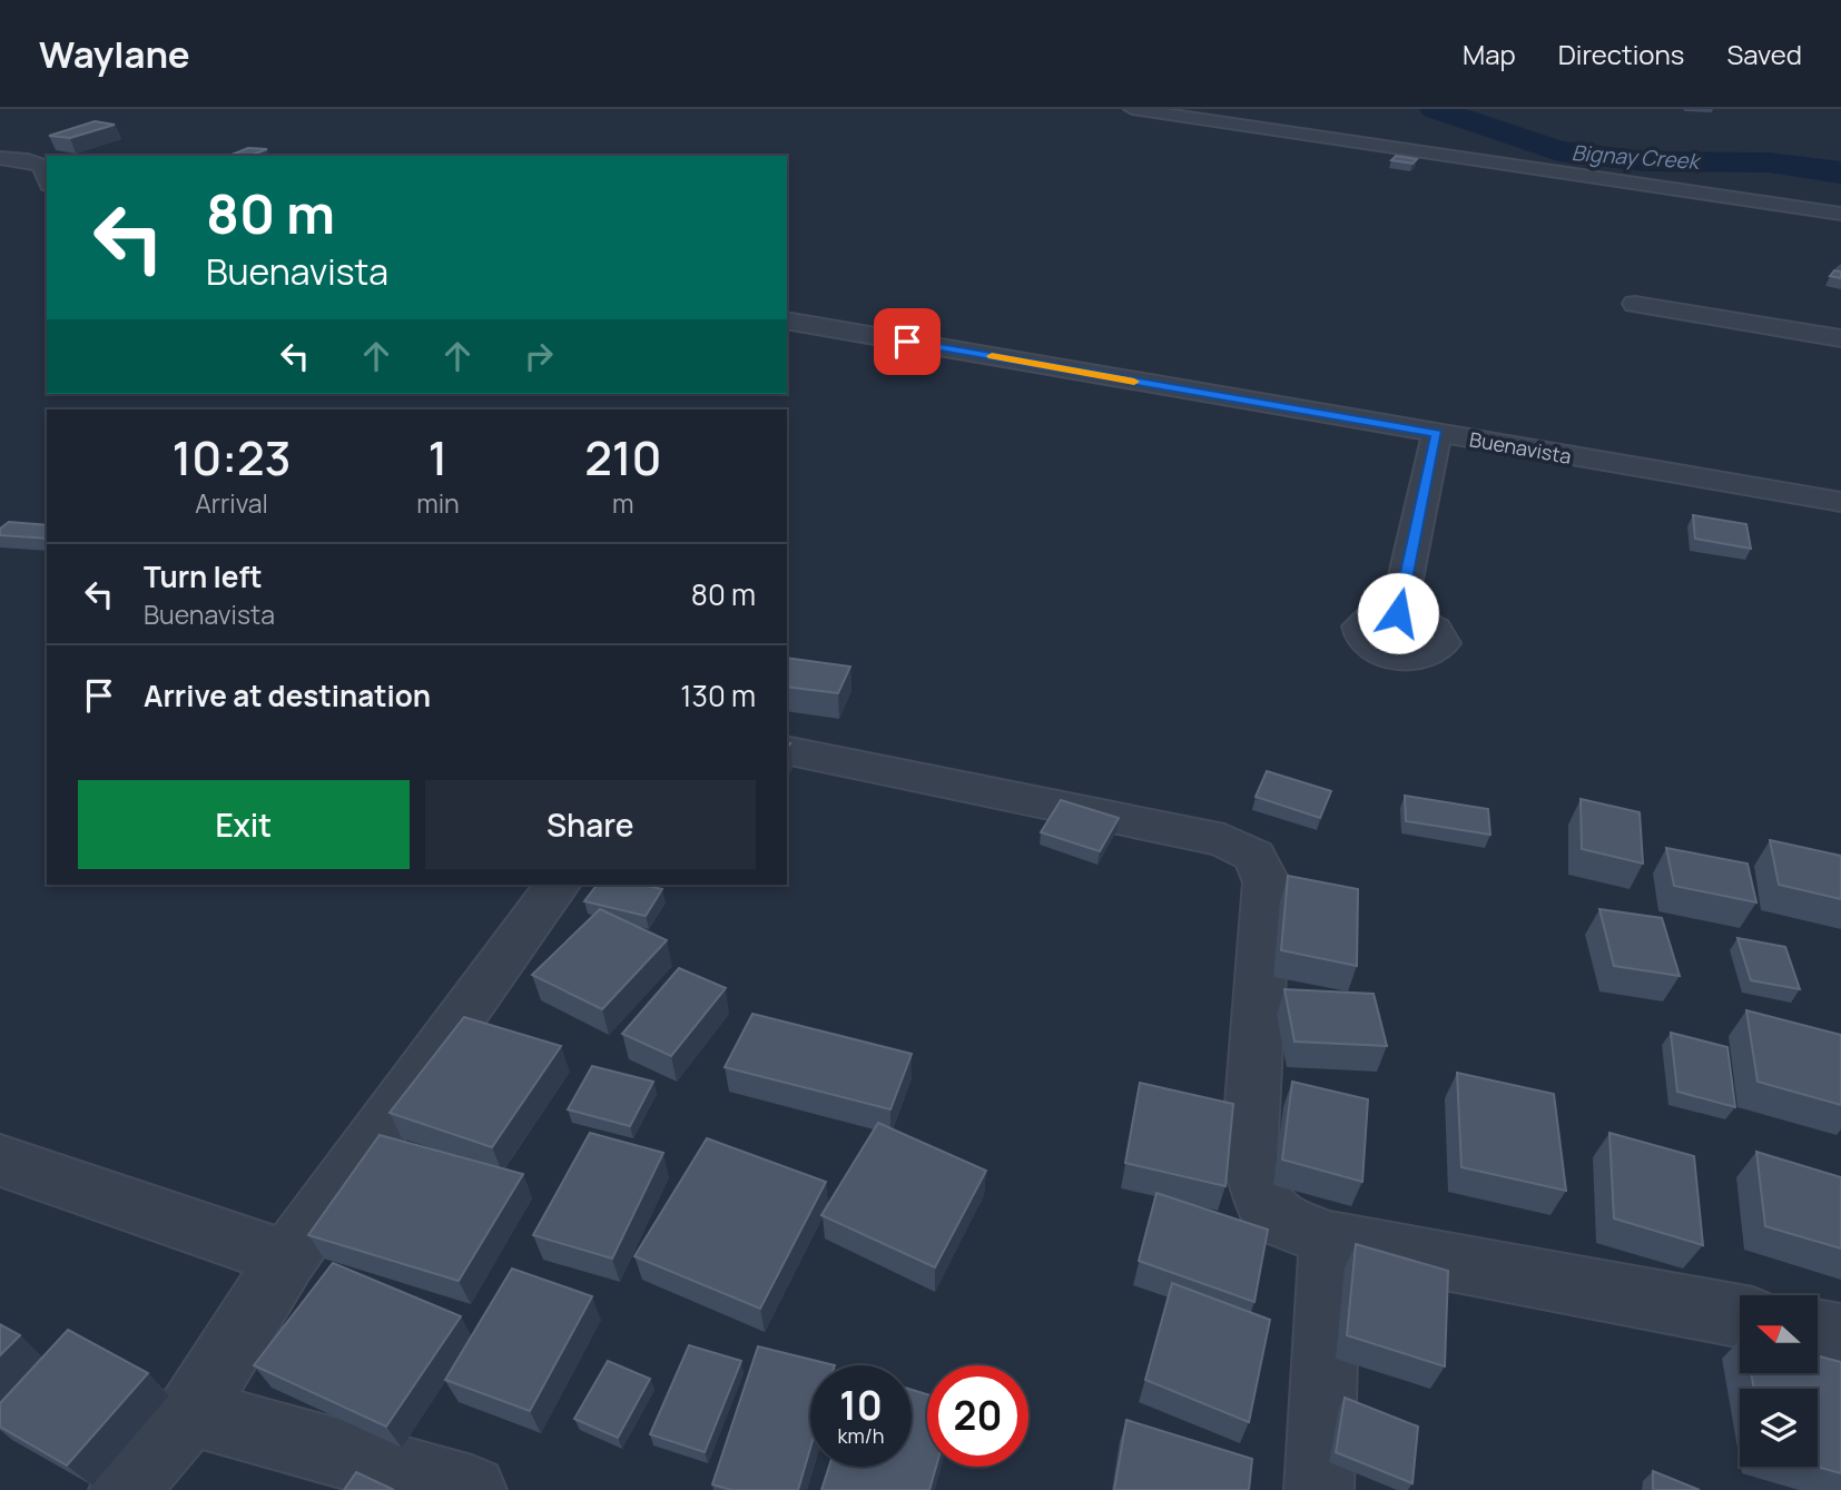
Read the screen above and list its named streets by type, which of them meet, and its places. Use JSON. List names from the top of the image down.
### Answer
{
  "streets": {
    "street": ["Buenavista"]
  },
  "water": ["Bignay Creek"],
  "north": "left",
  "page": {
    "header": "Waylane",
    "nav": ["Map", "Directions", "Saved"],
    "turn": ["80 m", "Buenavista"],
    "eta": [
      "10:23",
      "Arrival",
      "1",
      "min",
      "210",
      "m"
    ],
    "list": [
      {
        "name": "Turn left",
        "note": "Buenavista",
        "value": "80 m"
      },
      {
        "name": "Arrive at destination",
        "value": "130 m"
      }
    ],
    "buttons": ["Exit", "Share"],
    "speed": "10 km/h",
    "limit": "20"
  }
}
